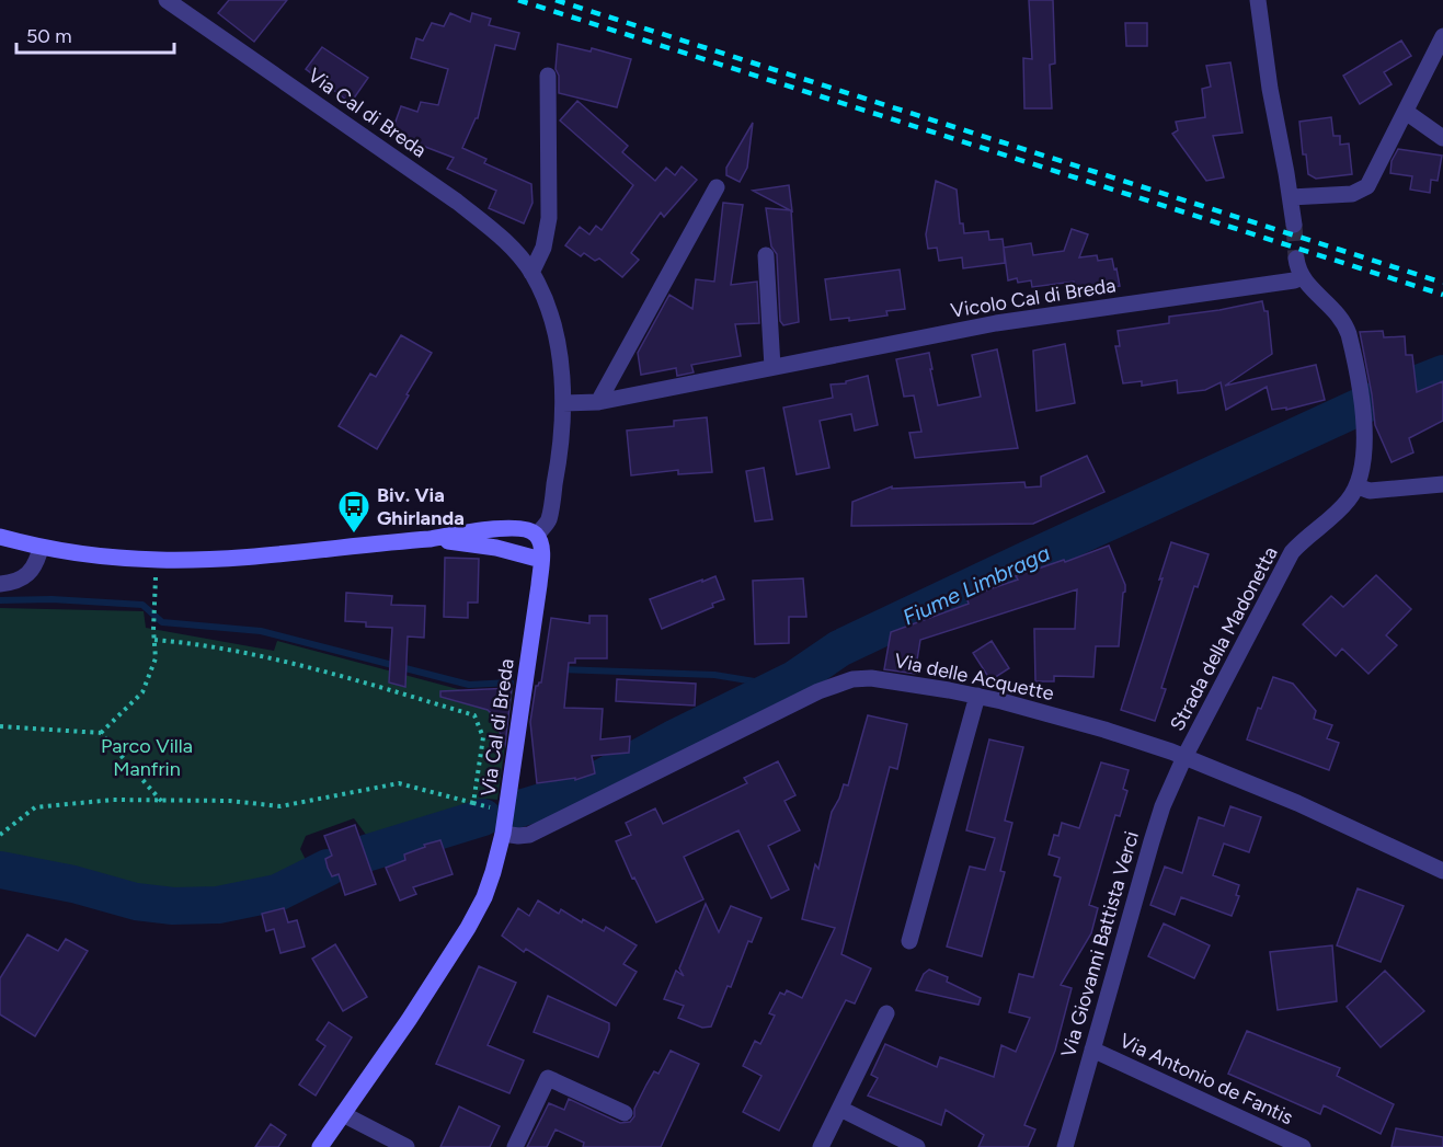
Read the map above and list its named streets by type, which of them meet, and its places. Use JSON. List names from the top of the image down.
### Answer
{
  "streets": {
    "street": [
      "Via Cal di Breda",
      "Vicolo Cal di Breda",
      "Strada della Madonetta",
      "Via delle Acquette",
      "Via Giovanni Battista Verci",
      "Via Antonio de Fantis"
    ]
  },
  "crossings": [
    ["Via Cal di Breda", "Vicolo Cal di Breda"],
    ["Via Cal di Breda", "Via delle Acquette"],
    ["Vicolo Cal di Breda", "Strada della Madonetta"],
    ["Strada della Madonetta", "Via delle Acquette"],
    ["Strada della Madonetta", "Via Giovanni Battista Verci"],
    ["Via delle Acquette", "Via Giovanni Battista Verci"],
    ["Via Giovanni Battista Verci", "Via Antonio de Fantis"]
  ],
  "water": ["Fiume Limbraga"],
  "parks": ["Parco Villa Manfrin"],
  "places": {
    "bus stop": ["Biv. Via Ghirlanda"]
  },
  "scale_bar": "50 m"
}
